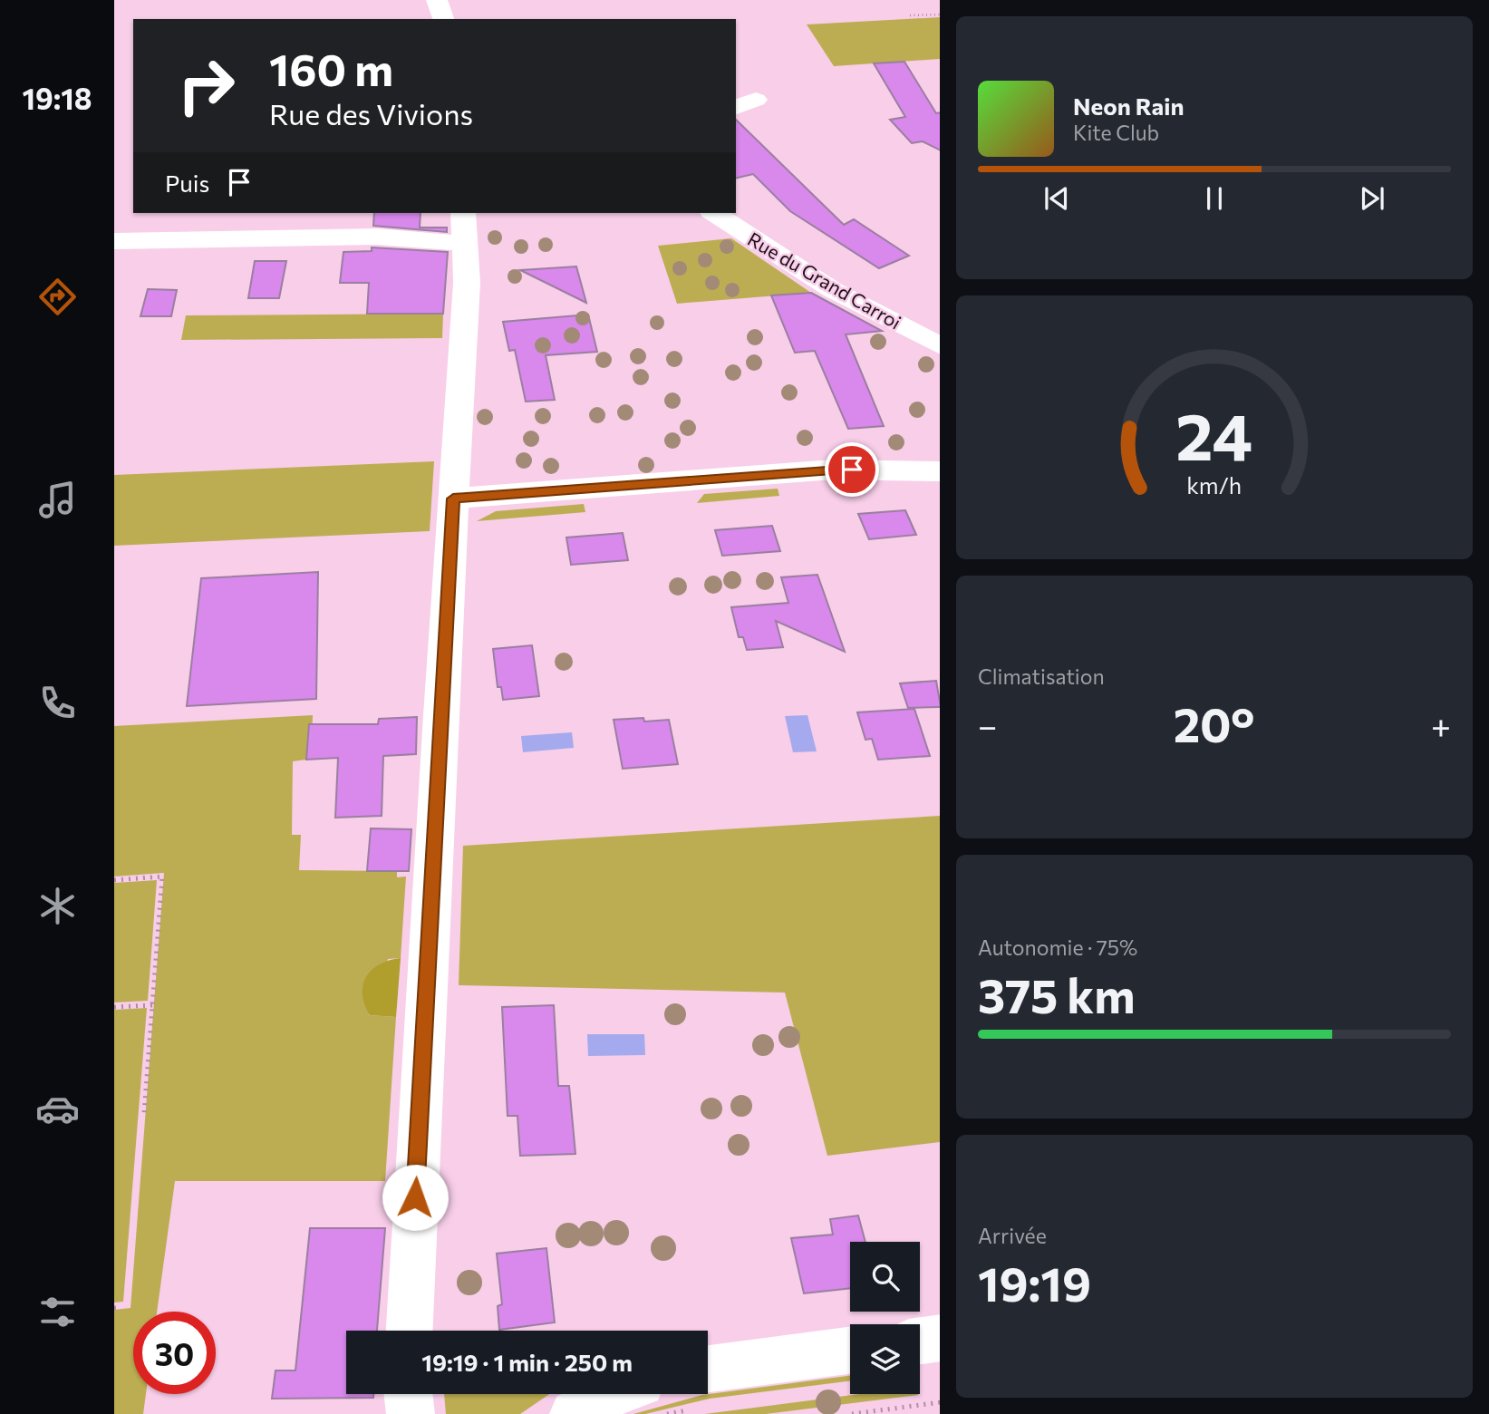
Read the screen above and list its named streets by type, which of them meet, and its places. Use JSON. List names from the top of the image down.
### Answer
{
  "streets": {
    "street": ["Rue du Grand Carroi"]
  },
  "page": {
    "tabs": "19:18",
    "turn": ["160 m", "Rue des Vivions"],
    "song": ["Neon Rain", "Kite Club"],
    "then": "Puis",
    "tile": [
      "Climatisation",
      ["Autonomie · 75%", "375 km"],
      ["Arrivée", "19:19"]
    ],
    "heat": ["−", "20°", "+"],
    "limit": "30",
    "trip": "19:19 · 1 min · 250 m",
    "gauge": ["24", "km/h"]
  }
}
